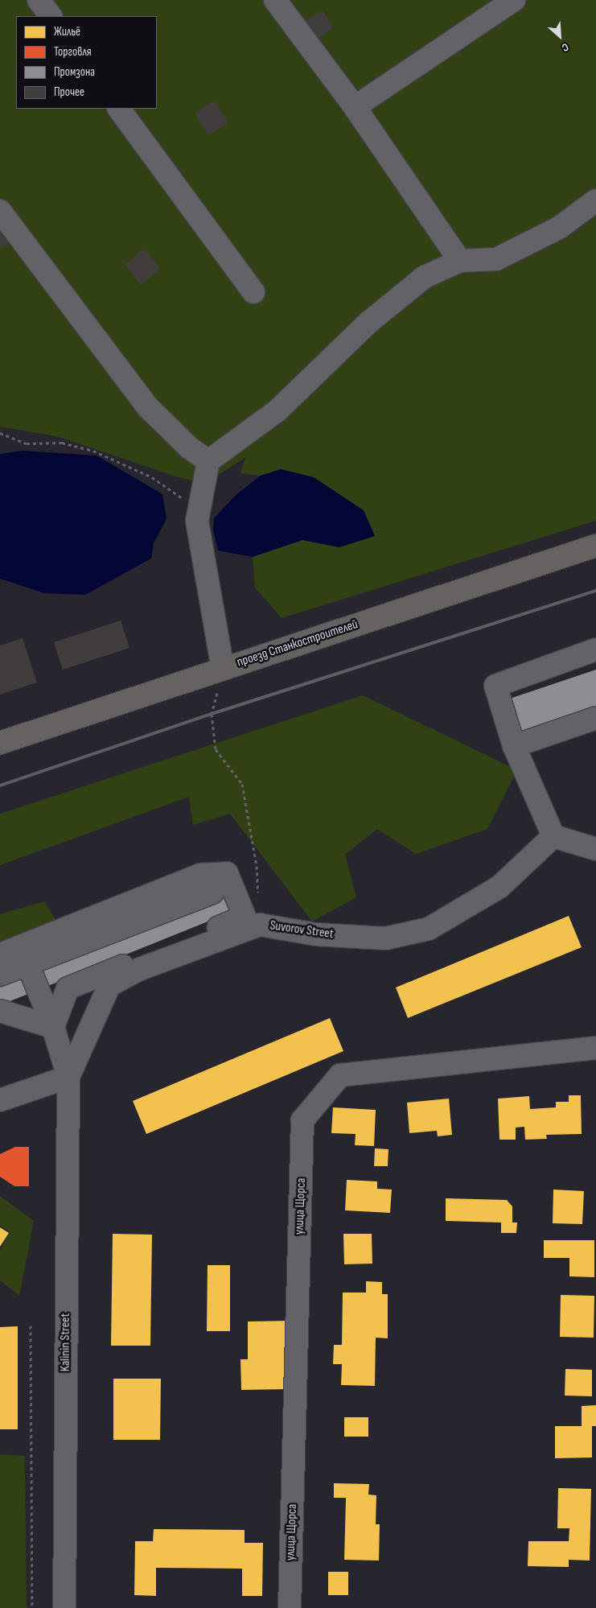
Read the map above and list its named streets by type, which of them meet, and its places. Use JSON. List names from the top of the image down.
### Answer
{
  "streets": {
    "main road": ["проезд Станкостроителей"],
    "street": ["Suvorov Street", "улица Щорса", "Kalinin Street"]
  },
  "crossings": [
    ["Suvorov Street", "Kalinin Street"]
  ],
  "legend": [
    "Жильё",
    "Торговля",
    "Промзона",
    "Прочее"
  ],
  "north": "bottom right"
}
